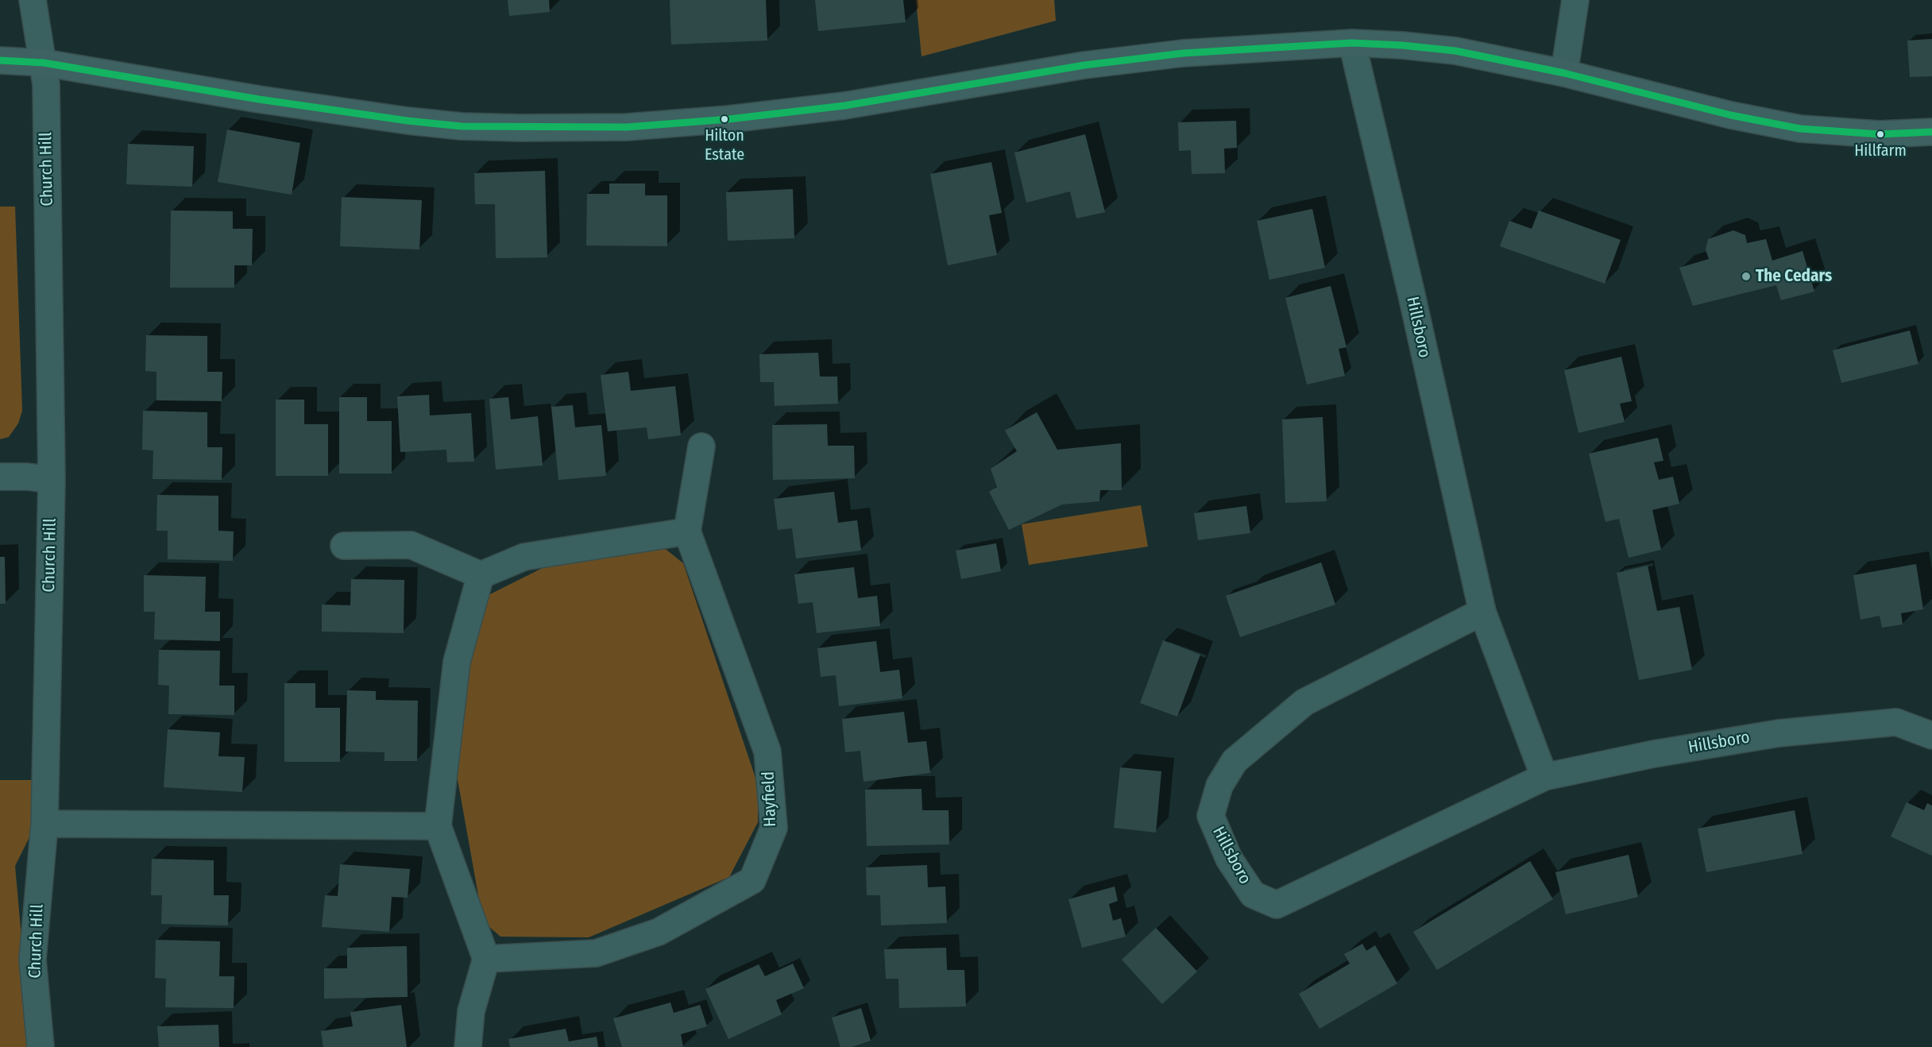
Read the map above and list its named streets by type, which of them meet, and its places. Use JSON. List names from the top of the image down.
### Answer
{
  "streets": {
    "street": ["Church Hill", "Hillsboro", "Hayfield"]
  },
  "places": ["Hilton Estate", "Hillfarm", "The Cedars"]
}
